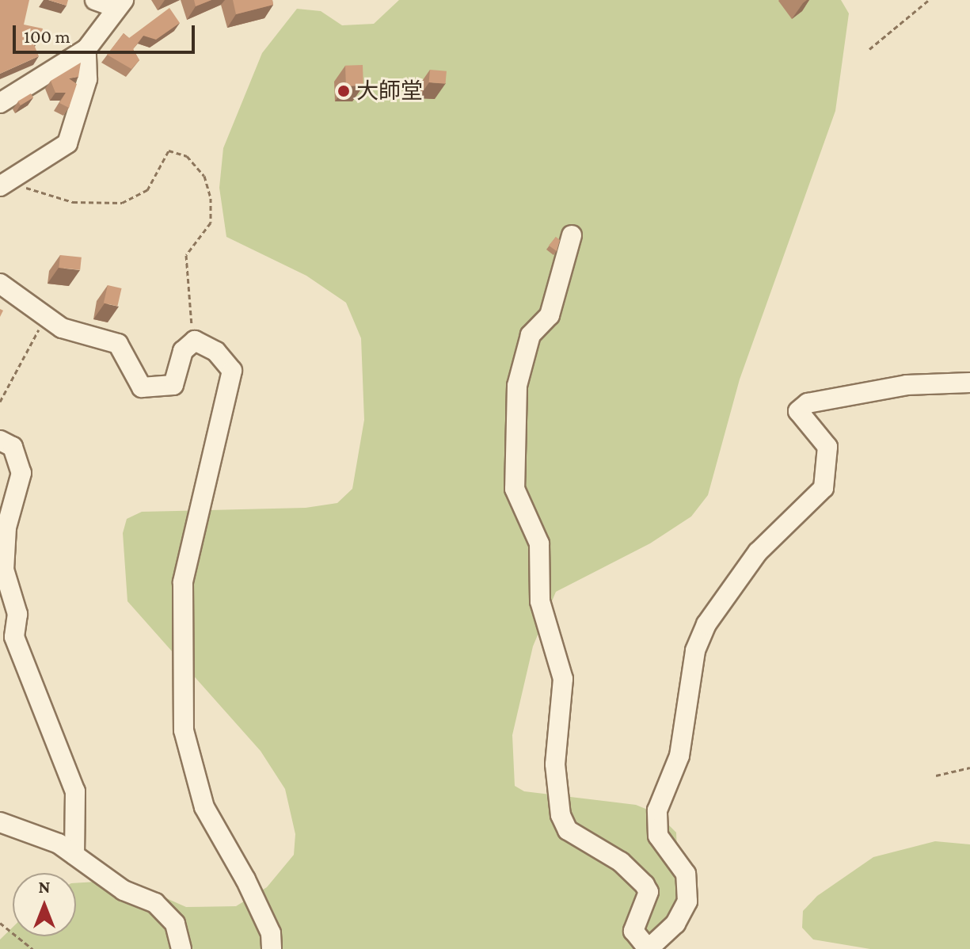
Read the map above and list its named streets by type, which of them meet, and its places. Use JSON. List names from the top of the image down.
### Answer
{
  "places": ["大師堂"],
  "scale_bar": "100 m",
  "north": "top"
}
